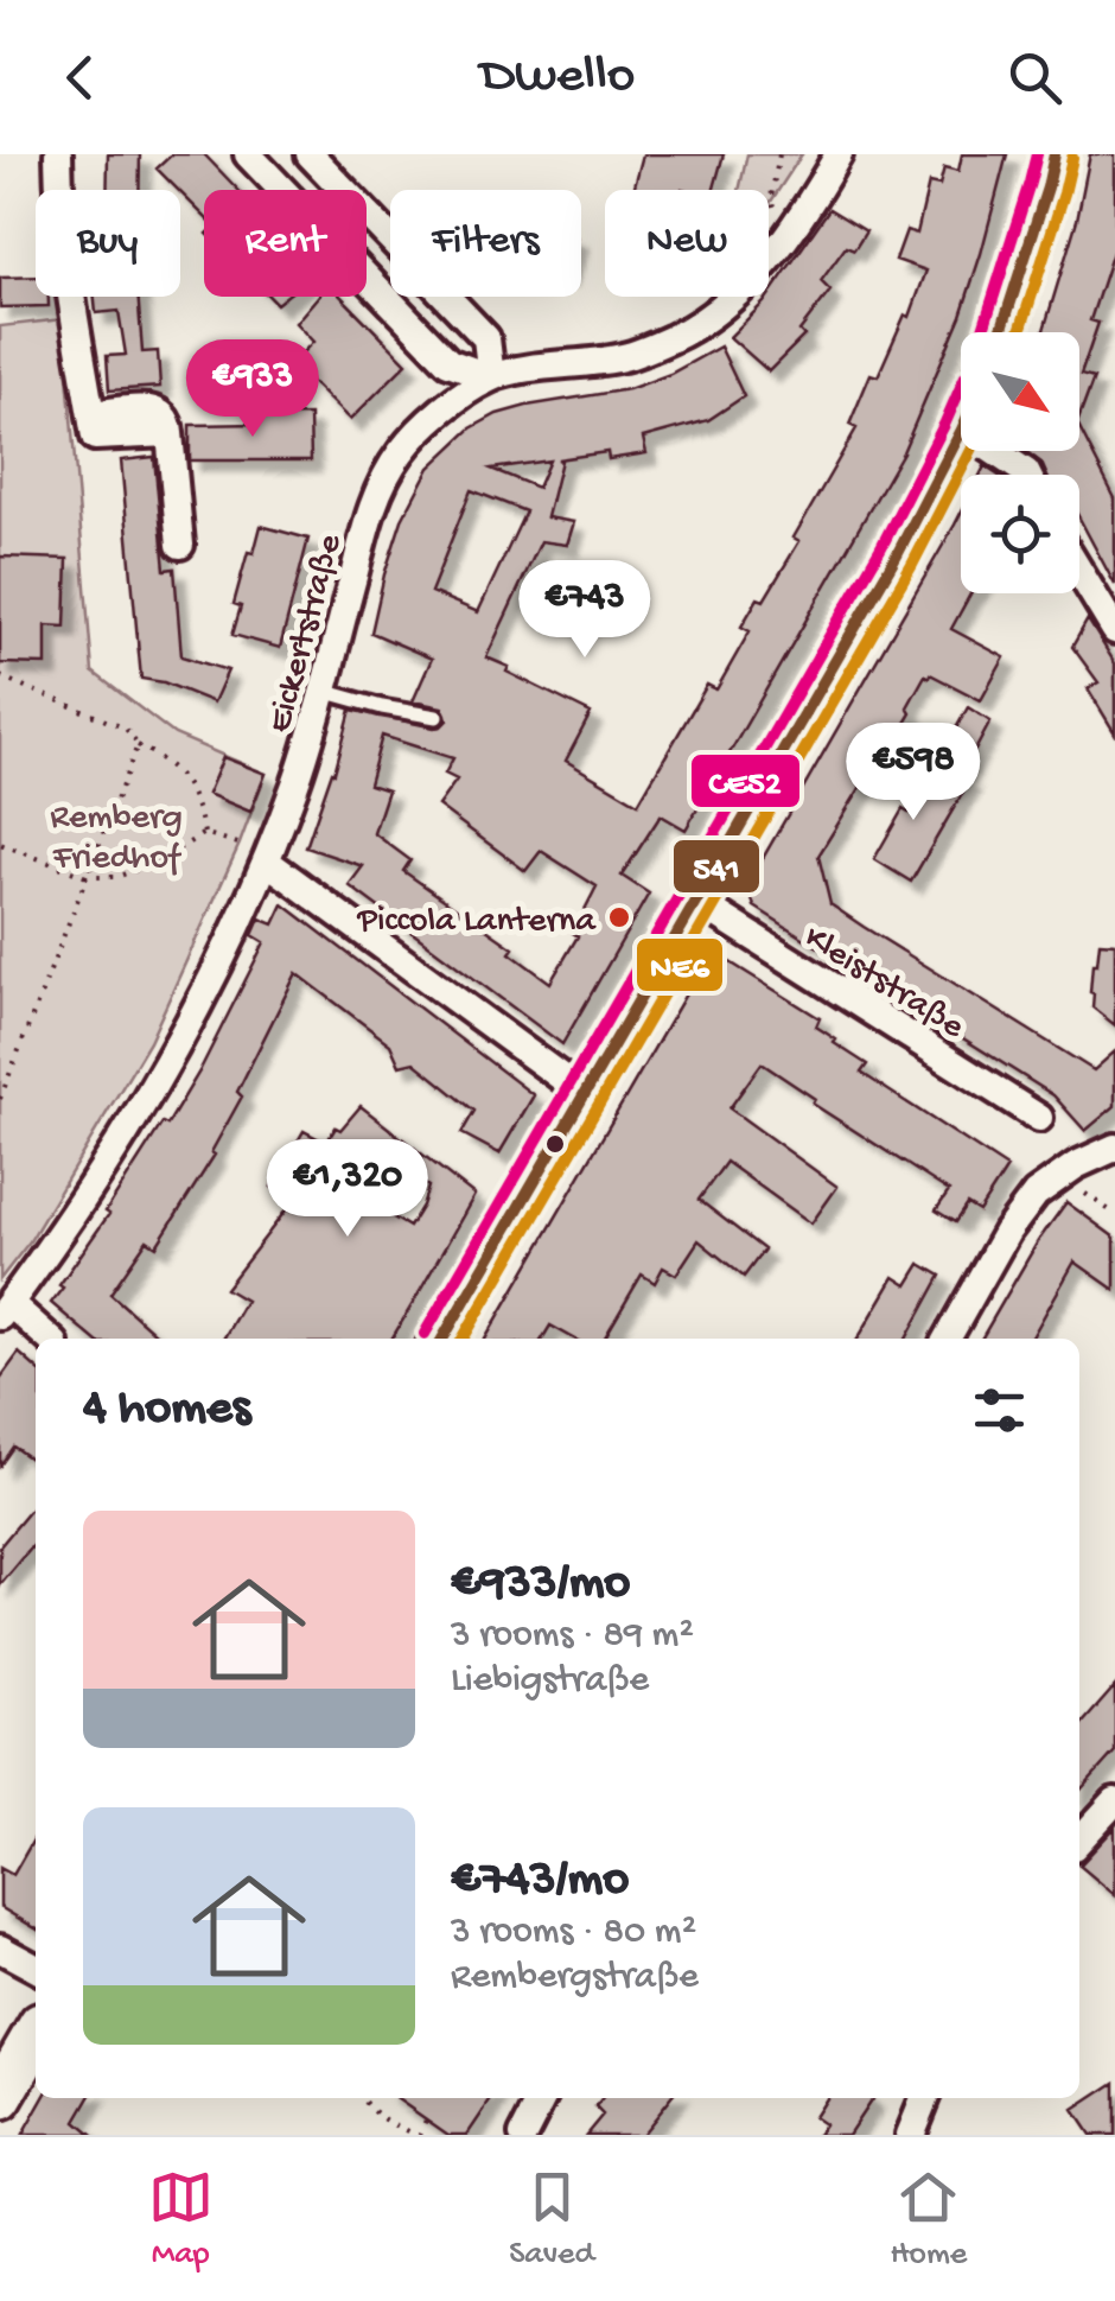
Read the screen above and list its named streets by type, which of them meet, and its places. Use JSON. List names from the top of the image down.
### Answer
{
  "streets": {
    "street": ["Eickertstraße", "Kleiststraße"]
  },
  "parks": ["Remberg Friedhof"],
  "places": ["Piccola Lanterna"],
  "lines": ["transit line 541", "transit line CE52", "transit line NE6"],
  "north": "bottom right",
  "page": {
    "header": "Dwello",
    "chip": [
      "Buy",
      "Rent",
      "Filters",
      "New"
    ],
    "price": [
      "€933",
      "€743",
      "€598",
      "€1,320"
    ],
    "heading": "4 homes",
    "list": [
      {
        "name": "€933/mo",
        "note": "3 rooms · 89 m² · Liebigstraße"
      },
      {
        "name": "€743/mo",
        "note": "3 rooms · 80 m² · Rembergstraße"
      }
    ],
    "tabs": ["Map", "Saved", "Home"]
  }
}
